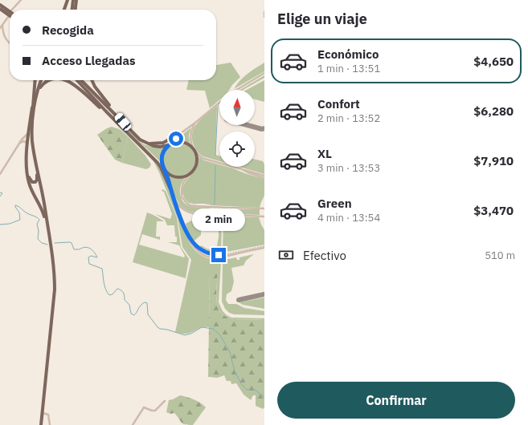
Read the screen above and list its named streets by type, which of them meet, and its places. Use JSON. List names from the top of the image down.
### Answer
{
  "north": "top",
  "page": {
    "heading": "Elige un viaje",
    "banner": ["Recogida", "Acceso Llegadas"],
    "list": [
      {
        "name": "Económico",
        "note": "1 min · 13:51",
        "value": "$4,650"
      },
      {
        "name": "Confort",
        "note": "2 min · 13:52",
        "value": "$6,280"
      },
      {
        "name": "XL",
        "note": "3 min · 13:53",
        "value": "$7,910"
      },
      {
        "name": "Green",
        "note": "4 min · 13:54",
        "value": "$3,470"
      }
    ],
    "bubble": "2 min",
    "pay": ["Efectivo", "510 m"],
    "buttons": "Confirmar"
  }
}
